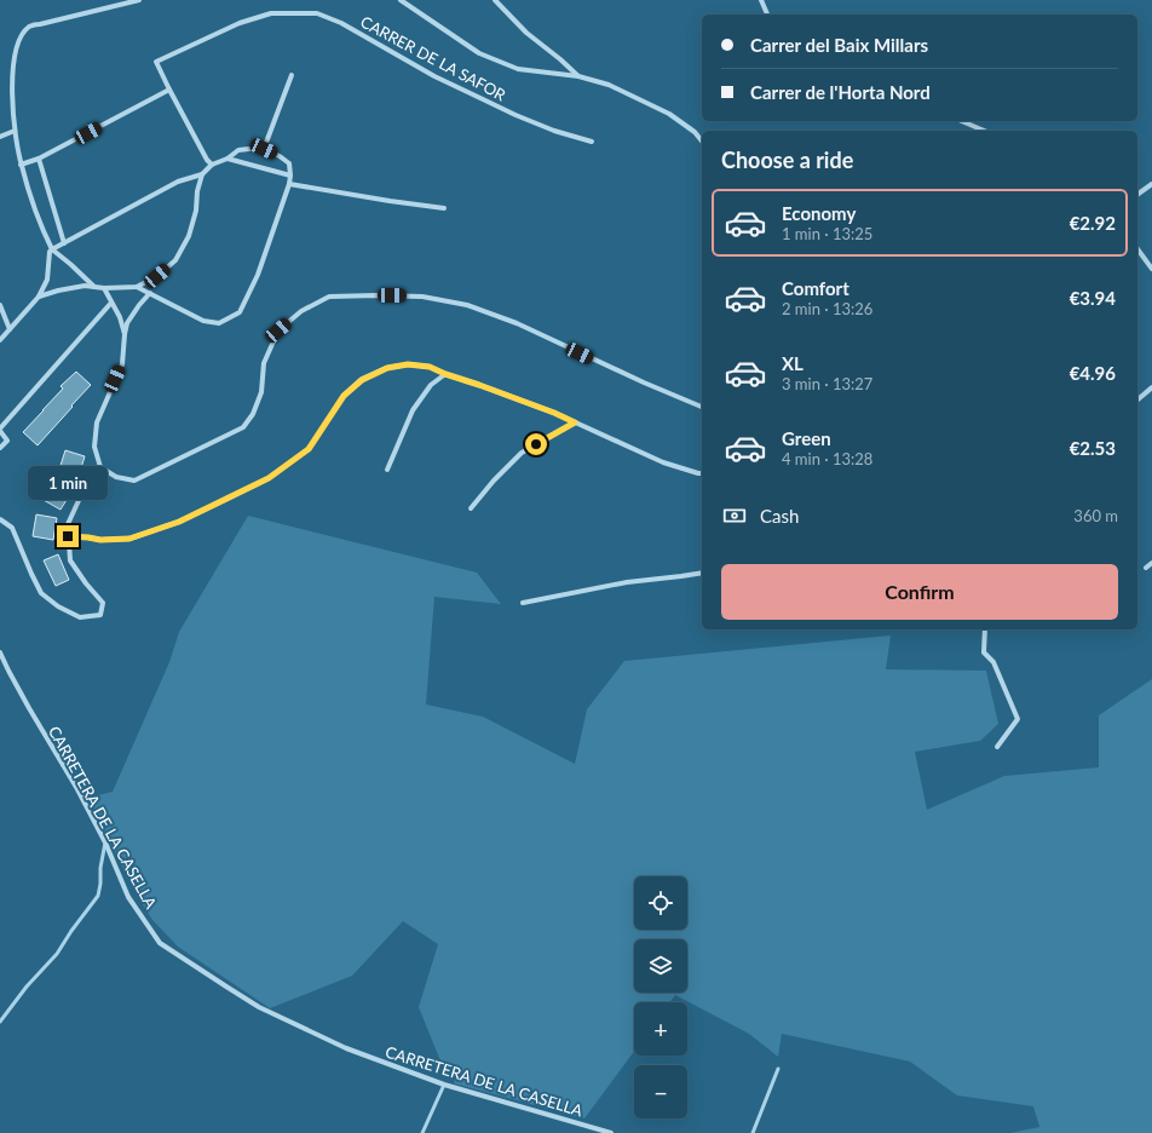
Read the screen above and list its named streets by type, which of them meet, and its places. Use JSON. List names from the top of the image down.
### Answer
{
  "streets": {
    "street": ["CARRER DE LA SAFOR", "CARRETERA DE LA CASELLA"]
  },
  "page": {
    "banner": ["Carrer del Baix Millars", "Carrer de l'Horta Nord"],
    "heading": "Choose a ride",
    "list": [
      {
        "name": "Economy",
        "note": "1 min · 13:25",
        "value": "€2.92"
      },
      {
        "name": "Comfort",
        "note": "2 min · 13:26",
        "value": "€3.94"
      },
      {
        "name": "XL",
        "note": "3 min · 13:27",
        "value": "€4.96"
      },
      {
        "name": "Green",
        "note": "4 min · 13:28",
        "value": "€2.53"
      }
    ],
    "bubble": "1 min",
    "pay": ["Cash", "360 m"],
    "buttons": "Confirm",
    "map_buttons": ["+", "−"]
  }
}
